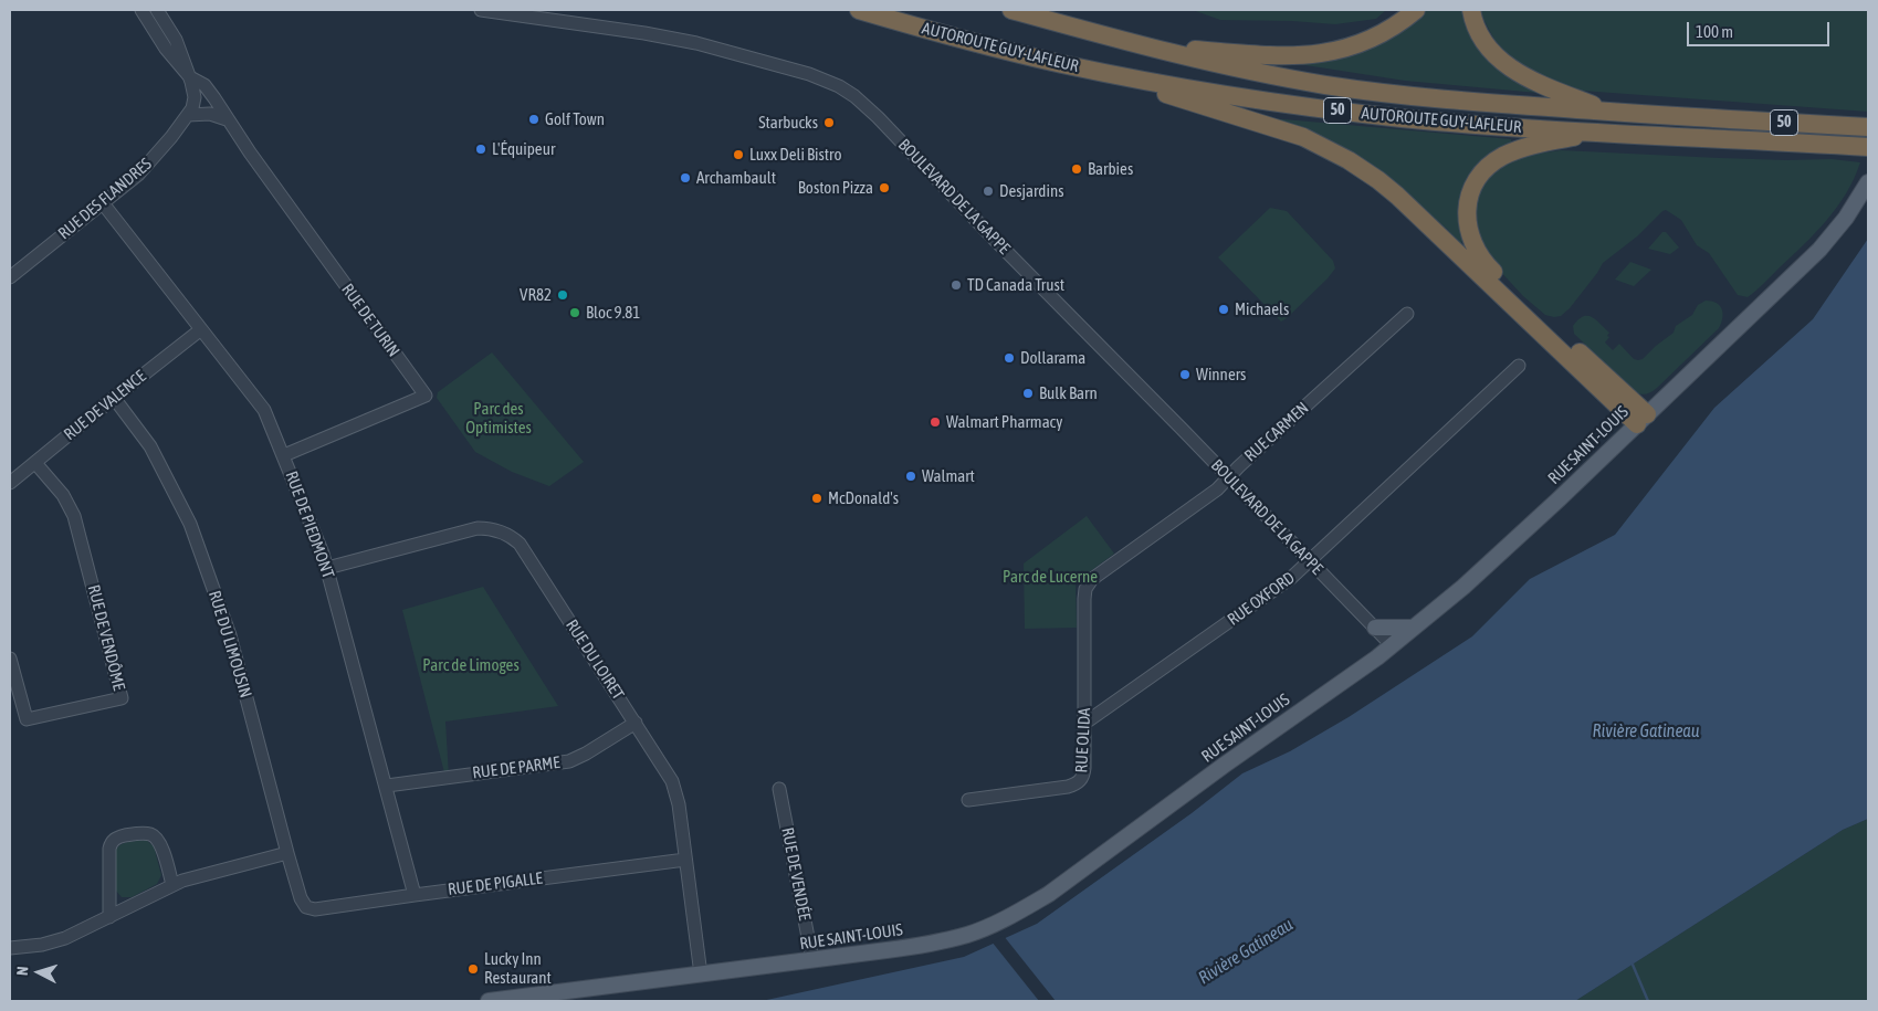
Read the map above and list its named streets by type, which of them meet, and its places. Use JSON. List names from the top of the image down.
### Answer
{
  "streets": {
    "highway": ["AUTOROUTE GUY-LAFLEUR", "50"],
    "main road": ["RUE SAINT-LOUIS"],
    "street": [
      "BOULEVARD DE LA GAPPE",
      "RUE DES FLANDRES",
      "RUE DE TURIN",
      "RUE DE VALENCE",
      "RUE CARMEN",
      "RUE DE PIEDMONT",
      "RUE OXFORD",
      "RUE DE VENDÔME",
      "RUE DU LIMOUSIN",
      "RUE DU LOIRET",
      "RUE OLIDA",
      "RUE DE PARME",
      "RUE DE VENDÉE",
      "RUE DE PIGALLE"
    ]
  },
  "crossings": [
    ["BOULEVARD DE LA GAPPE", "RUE CARMEN"],
    ["BOULEVARD DE LA GAPPE", "RUE SAINT-LOUIS"],
    ["BOULEVARD DE LA GAPPE", "RUE OXFORD"],
    ["RUE DES FLANDRES", "RUE DE TURIN"],
    ["RUE DES FLANDRES", "RUE DE PIEDMONT"],
    ["RUE DE TURIN", "RUE DE PIEDMONT"],
    ["RUE DE VALENCE", "RUE DE PIEDMONT"],
    ["RUE DE VALENCE", "RUE DE VENDÔME"],
    ["RUE DE VALENCE", "RUE DU LIMOUSIN"],
    ["RUE CARMEN", "RUE OLIDA"],
    ["RUE SAINT-LOUIS", "RUE DU LOIRET"],
    ["RUE SAINT-LOUIS", "RUE DE VENDÉE"],
    ["RUE DE PIEDMONT", "RUE DU LOIRET"],
    ["RUE DE PIEDMONT", "RUE DE PARME"],
    ["RUE DE PIEDMONT", "RUE DE PIGALLE"],
    ["RUE OXFORD", "RUE OLIDA"],
    ["RUE DU LIMOUSIN", "RUE DE PIGALLE"],
    ["RUE DU LOIRET", "RUE DE PARME"],
    ["RUE DU LOIRET", "RUE DE PIGALLE"]
  ],
  "water": ["Rivière Gatineau"],
  "parks": ["Parc des Optimistes", "Parc de Lucerne", "Parc de Limoges"],
  "places": [
    "Golf Town",
    "Starbucks",
    "L'Équipeur",
    "Luxx Deli Bistro",
    "Barbies",
    "Archambault",
    "Boston Pizza",
    "Desjardins",
    "TD Canada Trust",
    "VR82",
    "Michaels",
    "Bloc 9.81",
    "Dollarama",
    "Winners",
    "Bulk Barn",
    "Walmart Pharmacy",
    "Walmart",
    "McDonald's",
    "Lucky Inn Restaurant"
  ],
  "scale_bar": "100 m",
  "north": "left"
}
